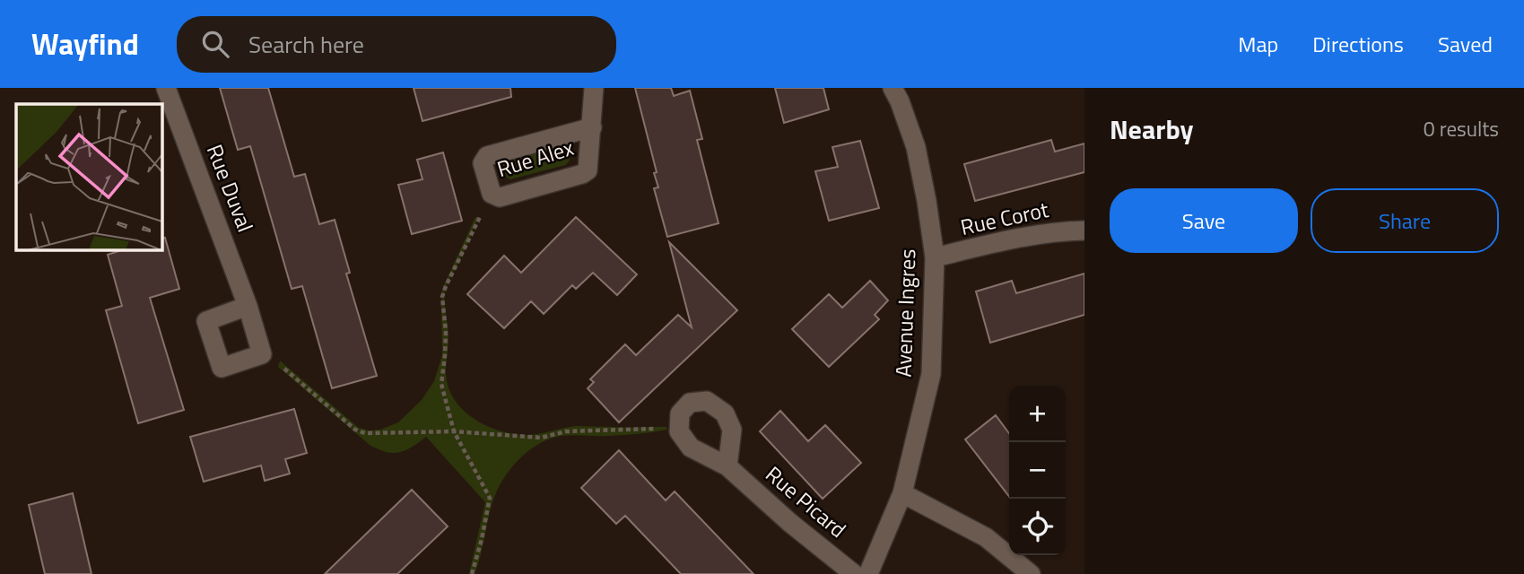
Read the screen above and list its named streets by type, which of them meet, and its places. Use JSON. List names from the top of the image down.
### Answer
{
  "streets": {
    "street": [
      "Rue Alex",
      "Rue Duval",
      "Rue Corot",
      "Avenue Ingres",
      "Rue Picard"
    ]
  },
  "crossings": [
    ["Rue Corot", "Avenue Ingres"]
  ],
  "page": {
    "header": "Wayfind",
    "search": "Search here",
    "nav": ["Map", "Directions", "Saved"],
    "heading": ["Nearby", "0 results"],
    "buttons": ["Save", "Share"],
    "map_buttons": ["+", "−"]
  }
}
